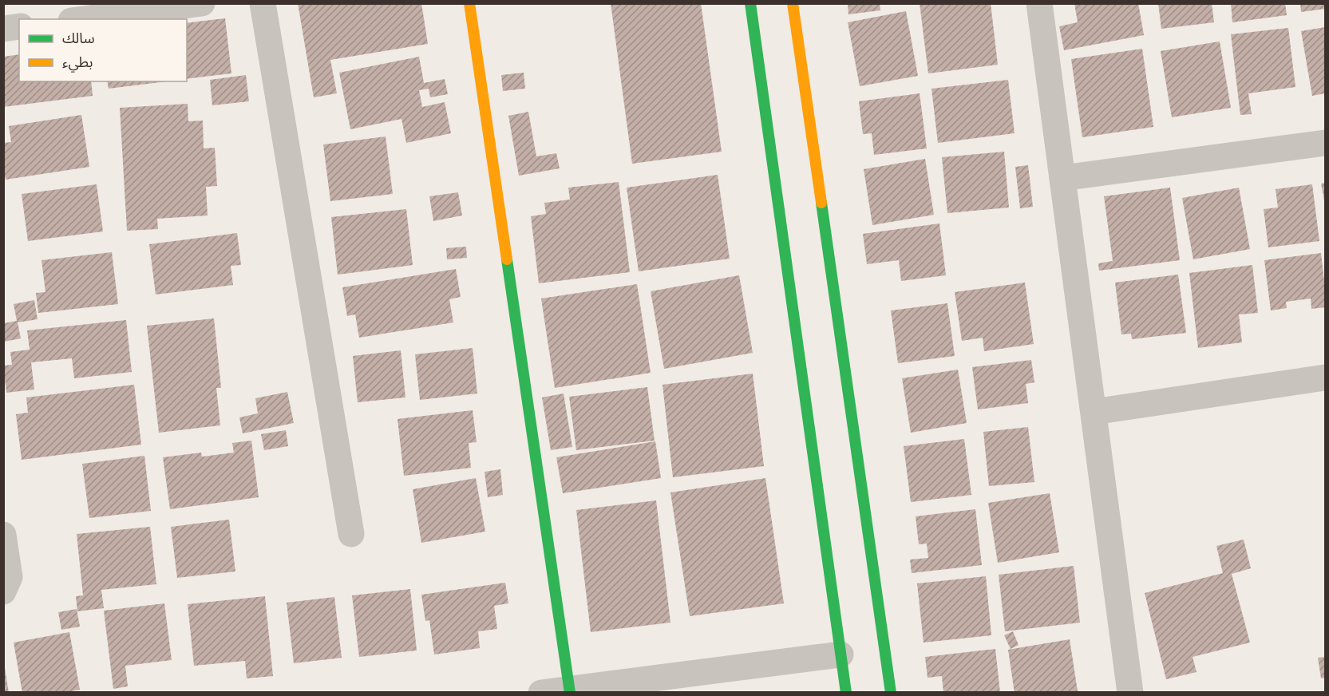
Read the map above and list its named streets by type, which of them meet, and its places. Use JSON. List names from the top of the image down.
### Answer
{
  "legend": ["سالك", "بطيء"]
}
